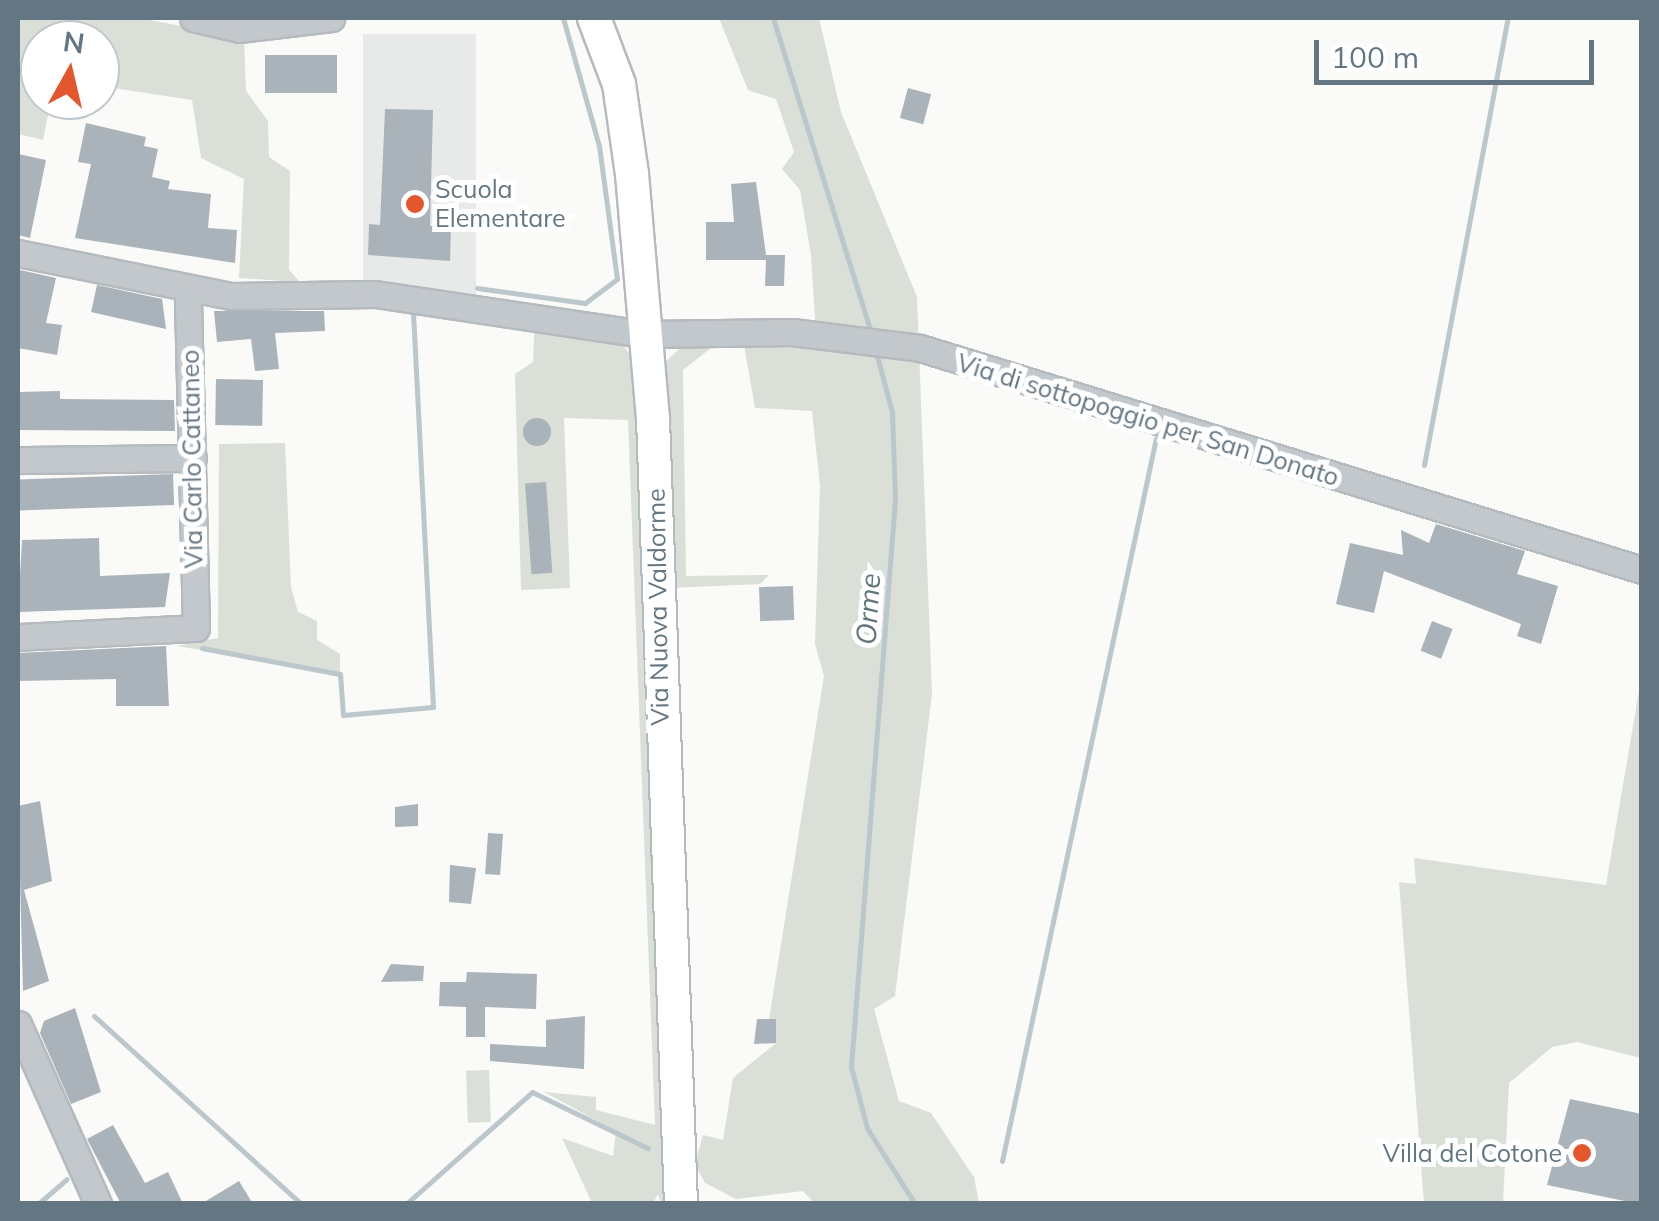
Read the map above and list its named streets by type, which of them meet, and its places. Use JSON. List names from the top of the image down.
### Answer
{
  "streets": {
    "main road": ["Via Nuova Valdorme"],
    "street": ["Via di sottopoggio per San Donato", "Via Carlo Cattaneo"]
  },
  "crossings": [
    ["Via di sottopoggio per San Donato", "Via Nuova Valdorme"]
  ],
  "water": ["Orme"],
  "places": ["Scuola Elementare", "Villa del Cotone"],
  "scale_bar": "100 m",
  "north": "top"
}
